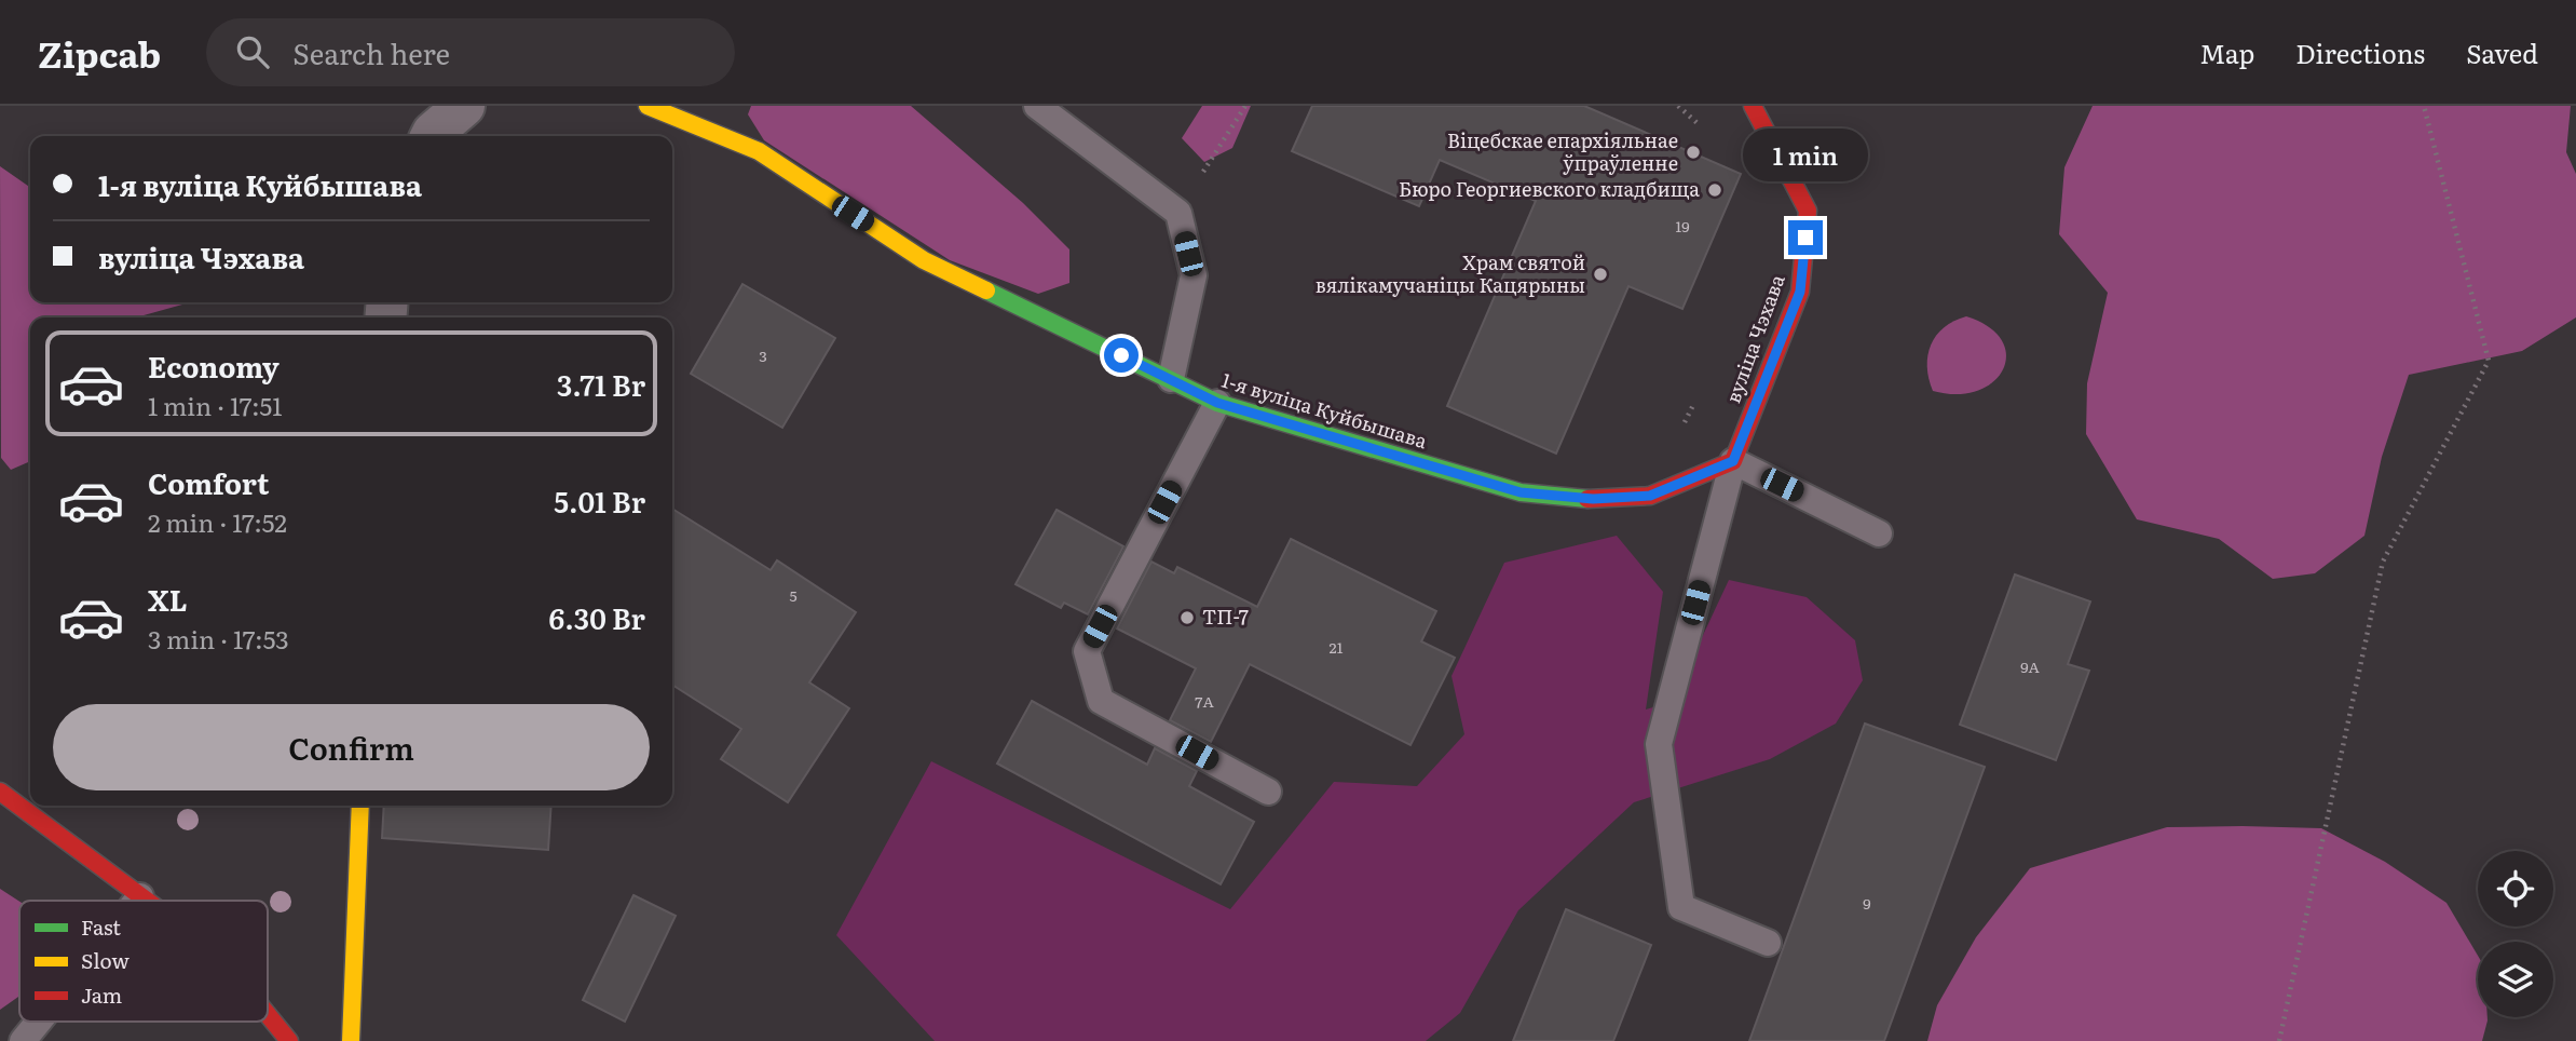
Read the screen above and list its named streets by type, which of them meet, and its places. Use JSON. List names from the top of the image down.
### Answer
{
  "streets": {
    "street": ["вуліца Чэхава", "1-я вуліца Куйбышава"]
  },
  "crossings": [
    ["вуліца Чэхава", "1-я вуліца Куйбышава"]
  ],
  "places": [
    "Віцебскае епархіяльнае ўпраўленне",
    "Бюро Георгиевского кладбища",
    "Храм святой вялікамучаніцы Кацярыны",
    "ТП-7"
  ],
  "house_numbers": [
    "19",
    "3",
    "5",
    "21",
    "9А",
    "7А",
    "9"
  ],
  "legend": ["Fast", "Slow", "Jam"],
  "page": {
    "header": "Zipcab",
    "search": "Search here",
    "nav": ["Map", "Directions", "Saved"],
    "bubble": "1 min",
    "banner": ["1-я вуліца Куйбышава", "вуліца Чэхава"],
    "list": [
      {
        "name": "Economy",
        "note": "1 min · 17:51",
        "value": "3.71 Br"
      },
      {
        "name": "Comfort",
        "note": "2 min · 17:52",
        "value": "5.01 Br"
      },
      {
        "name": "XL",
        "note": "3 min · 17:53",
        "value": "6.30 Br"
      }
    ],
    "buttons": "Confirm"
  }
}
